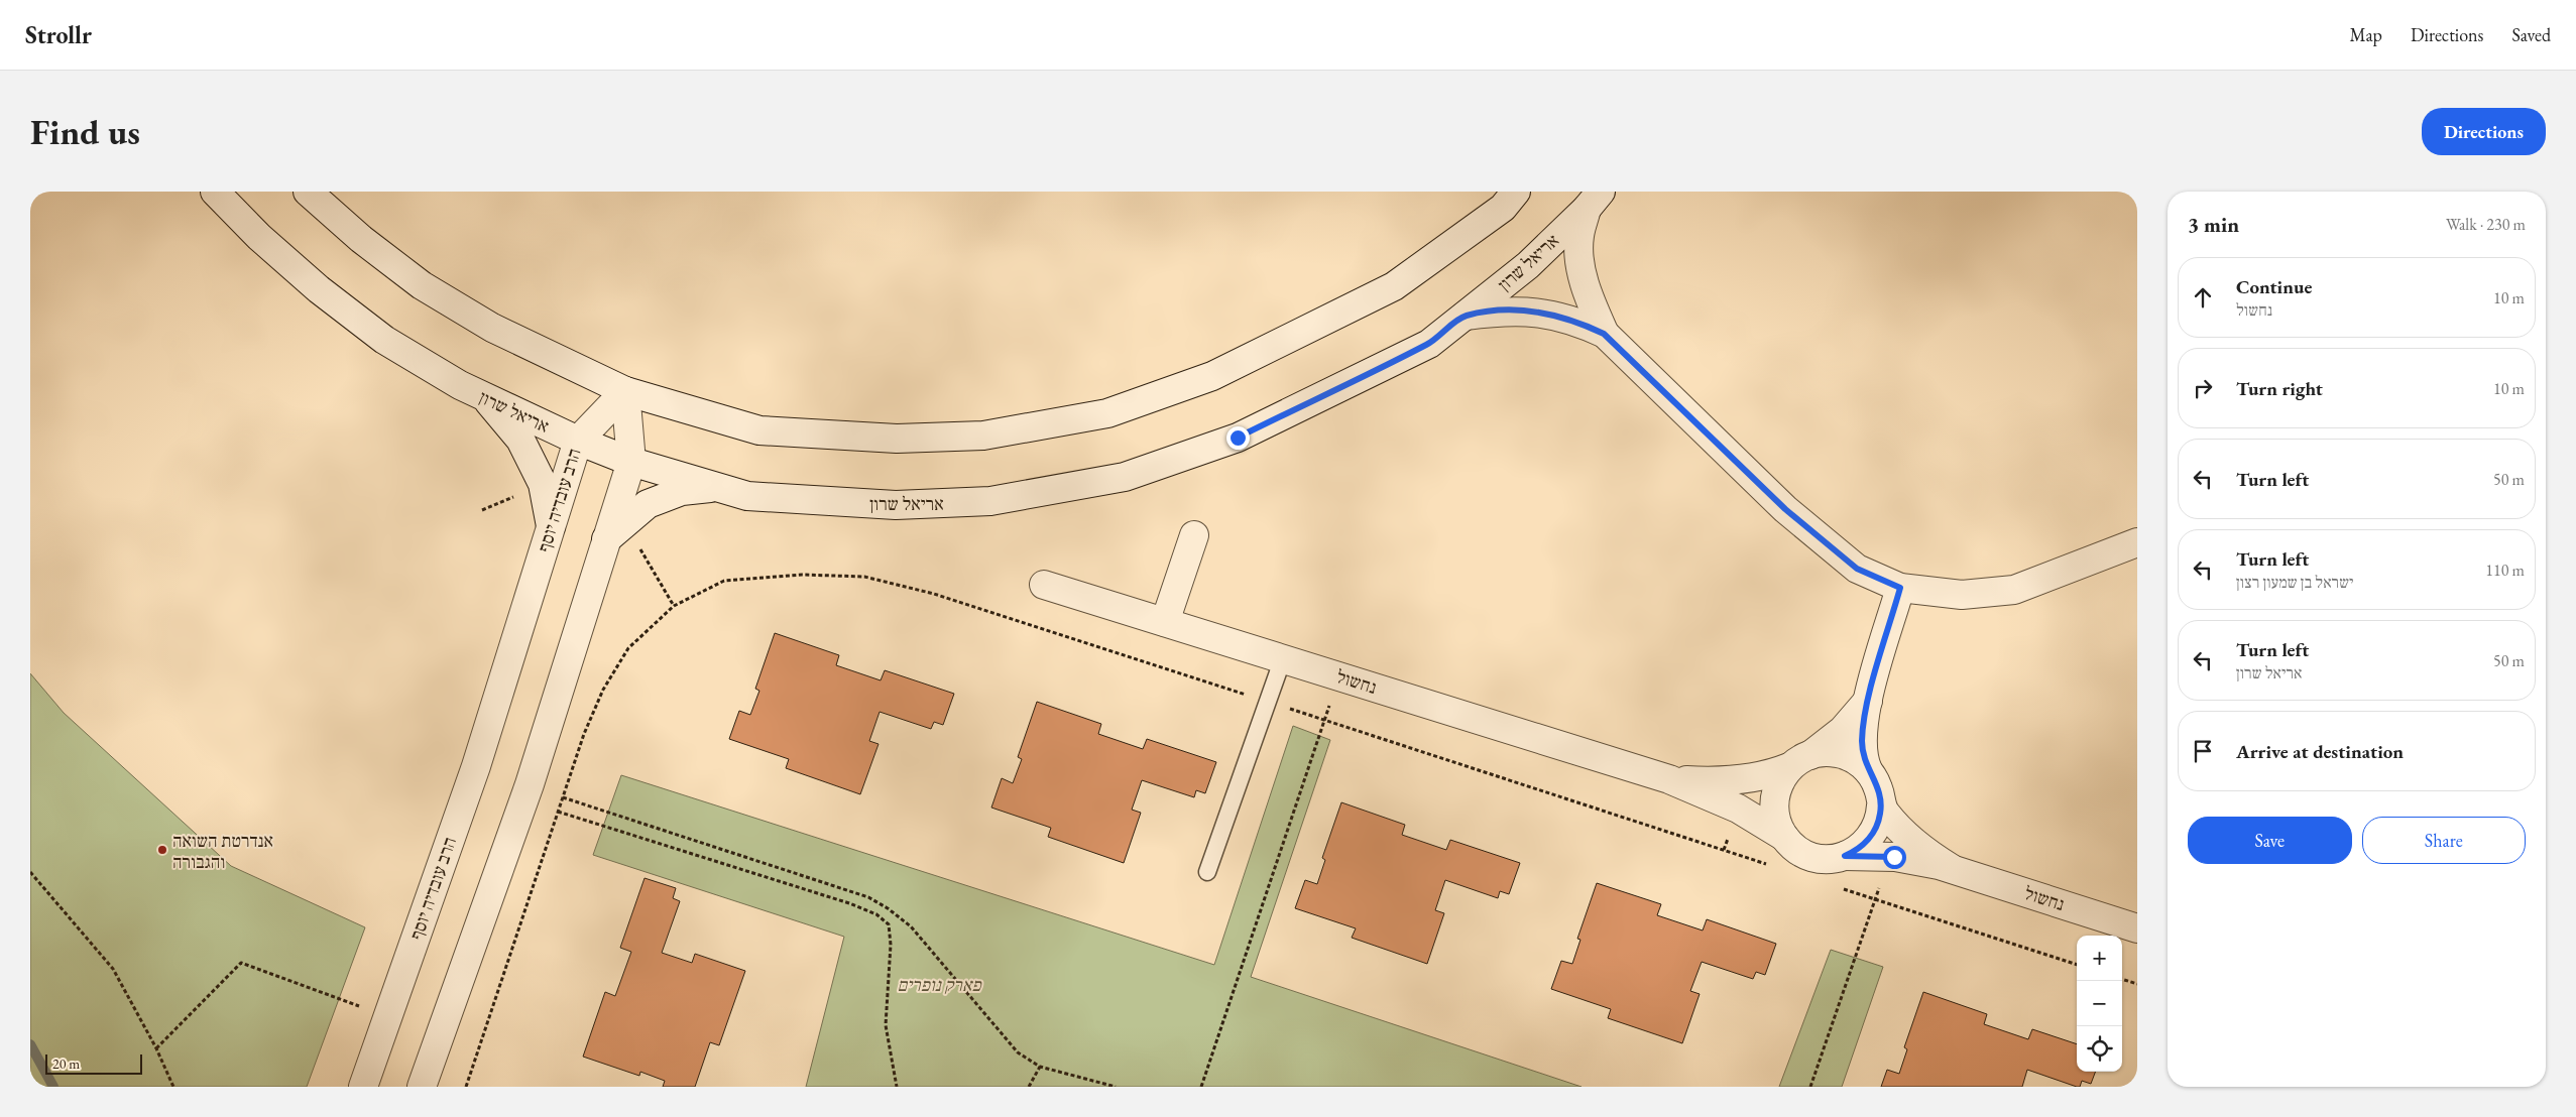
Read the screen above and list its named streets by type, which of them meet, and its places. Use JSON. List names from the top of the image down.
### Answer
{
  "streets": {
    "street": ["אריאל שרון", "הרב עובדיה יוסף", "נחשול"]
  },
  "crossings": [
    ["אריאל שרון", "הרב עובדיה יוסף"]
  ],
  "parks": ["פארק נופרים"],
  "places": ["אנדרטת השואה והגבורה"],
  "scale_bar": "20 m",
  "page": {
    "header": "Strollr",
    "nav": ["Map", "Directions", "Saved"],
    "buttons": [
      "Directions",
      ["Save", "Share"]
    ],
    "title": "Find us",
    "heading": ["3 min", "Walk · 230 m"],
    "list": [
      ["Continue", "נחשול", "10 m"],
      ["Turn right", "10 m"],
      ["Turn left", "50 m"],
      ["Turn left", "ישראל בן שמעון רצון", "110 m"],
      ["Turn left", "אריאל שרון", "50 m"],
      "Arrive at destination"
    ],
    "map_buttons": ["+", "−"],
    "scale": "20 m"
  }
}
